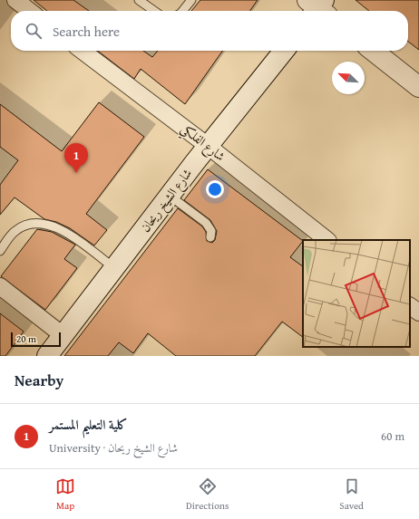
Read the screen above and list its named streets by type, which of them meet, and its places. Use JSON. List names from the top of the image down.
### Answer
{
  "streets": {
    "main road": ["شارع الشيخ ريحان"],
    "street": ["شارع الفلكي"]
  },
  "crossings": [
    ["شارع الفلكي", "شارع الشيخ ريحان"]
  ],
  "scale_bar": "20 m",
  "north": "top left",
  "page": {
    "search": "Search here",
    "pins": "1",
    "scale": "20 m",
    "heading": "Nearby",
    "list": [
      {
        "mark": "1",
        "name": "كلية التعليم المستمر",
        "note": "University · شارع الشيخ ريحان",
        "value": "60 m"
      }
    ],
    "nav": ["Map", "Directions", "Saved"]
  }
}
